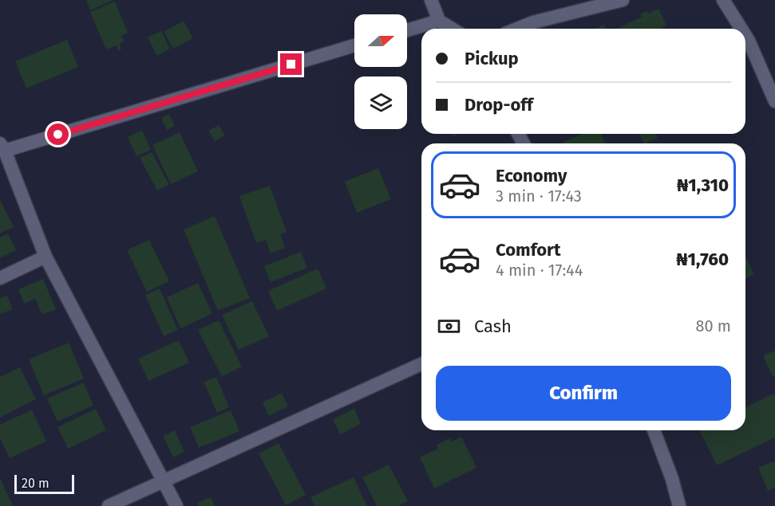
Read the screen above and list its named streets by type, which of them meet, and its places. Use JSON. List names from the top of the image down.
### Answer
{
  "scale_bar": "20 m",
  "north": "right",
  "page": {
    "banner": ["Pickup", "Drop-off"],
    "list": [
      {
        "name": "Economy",
        "note": "3 min · 17:43",
        "value": "₦1,310"
      },
      {
        "name": "Comfort",
        "note": "4 min · 17:44",
        "value": "₦1,760"
      }
    ],
    "pay": ["Cash", "80 m"],
    "buttons": "Confirm",
    "scale": "20 m"
  }
}
